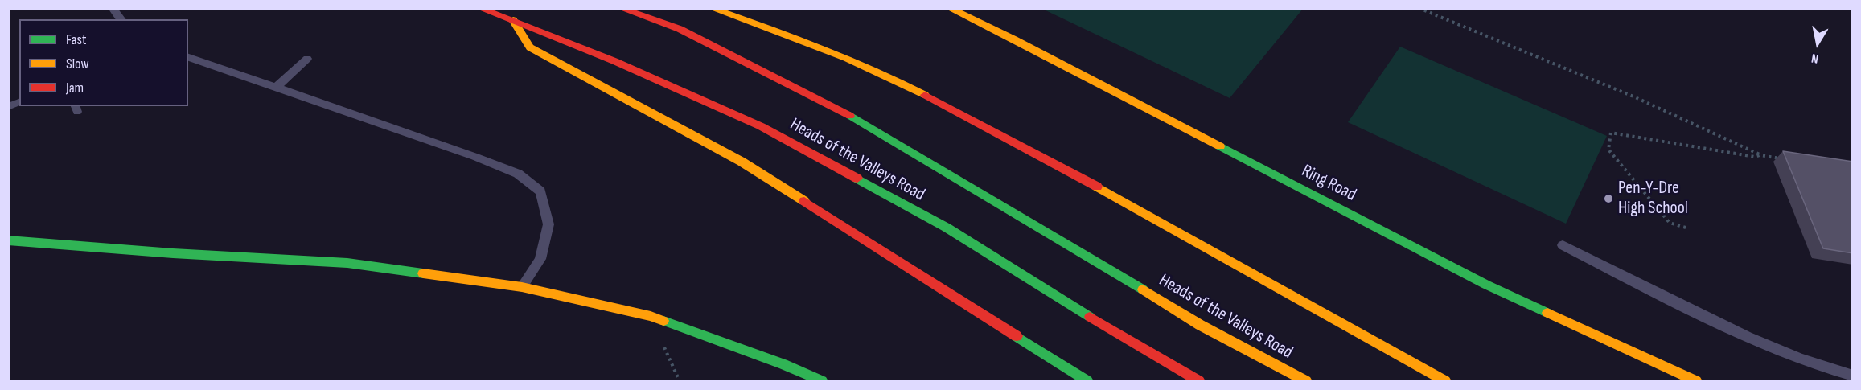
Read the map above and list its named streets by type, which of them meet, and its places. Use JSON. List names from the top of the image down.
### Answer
{
  "streets": {
    "main road": ["Heads of the Valleys Road", "Ring Road"]
  },
  "places": ["Pen-Y-Dre High School"],
  "legend": ["Fast", "Slow", "Jam"],
  "north": "bottom"
}
